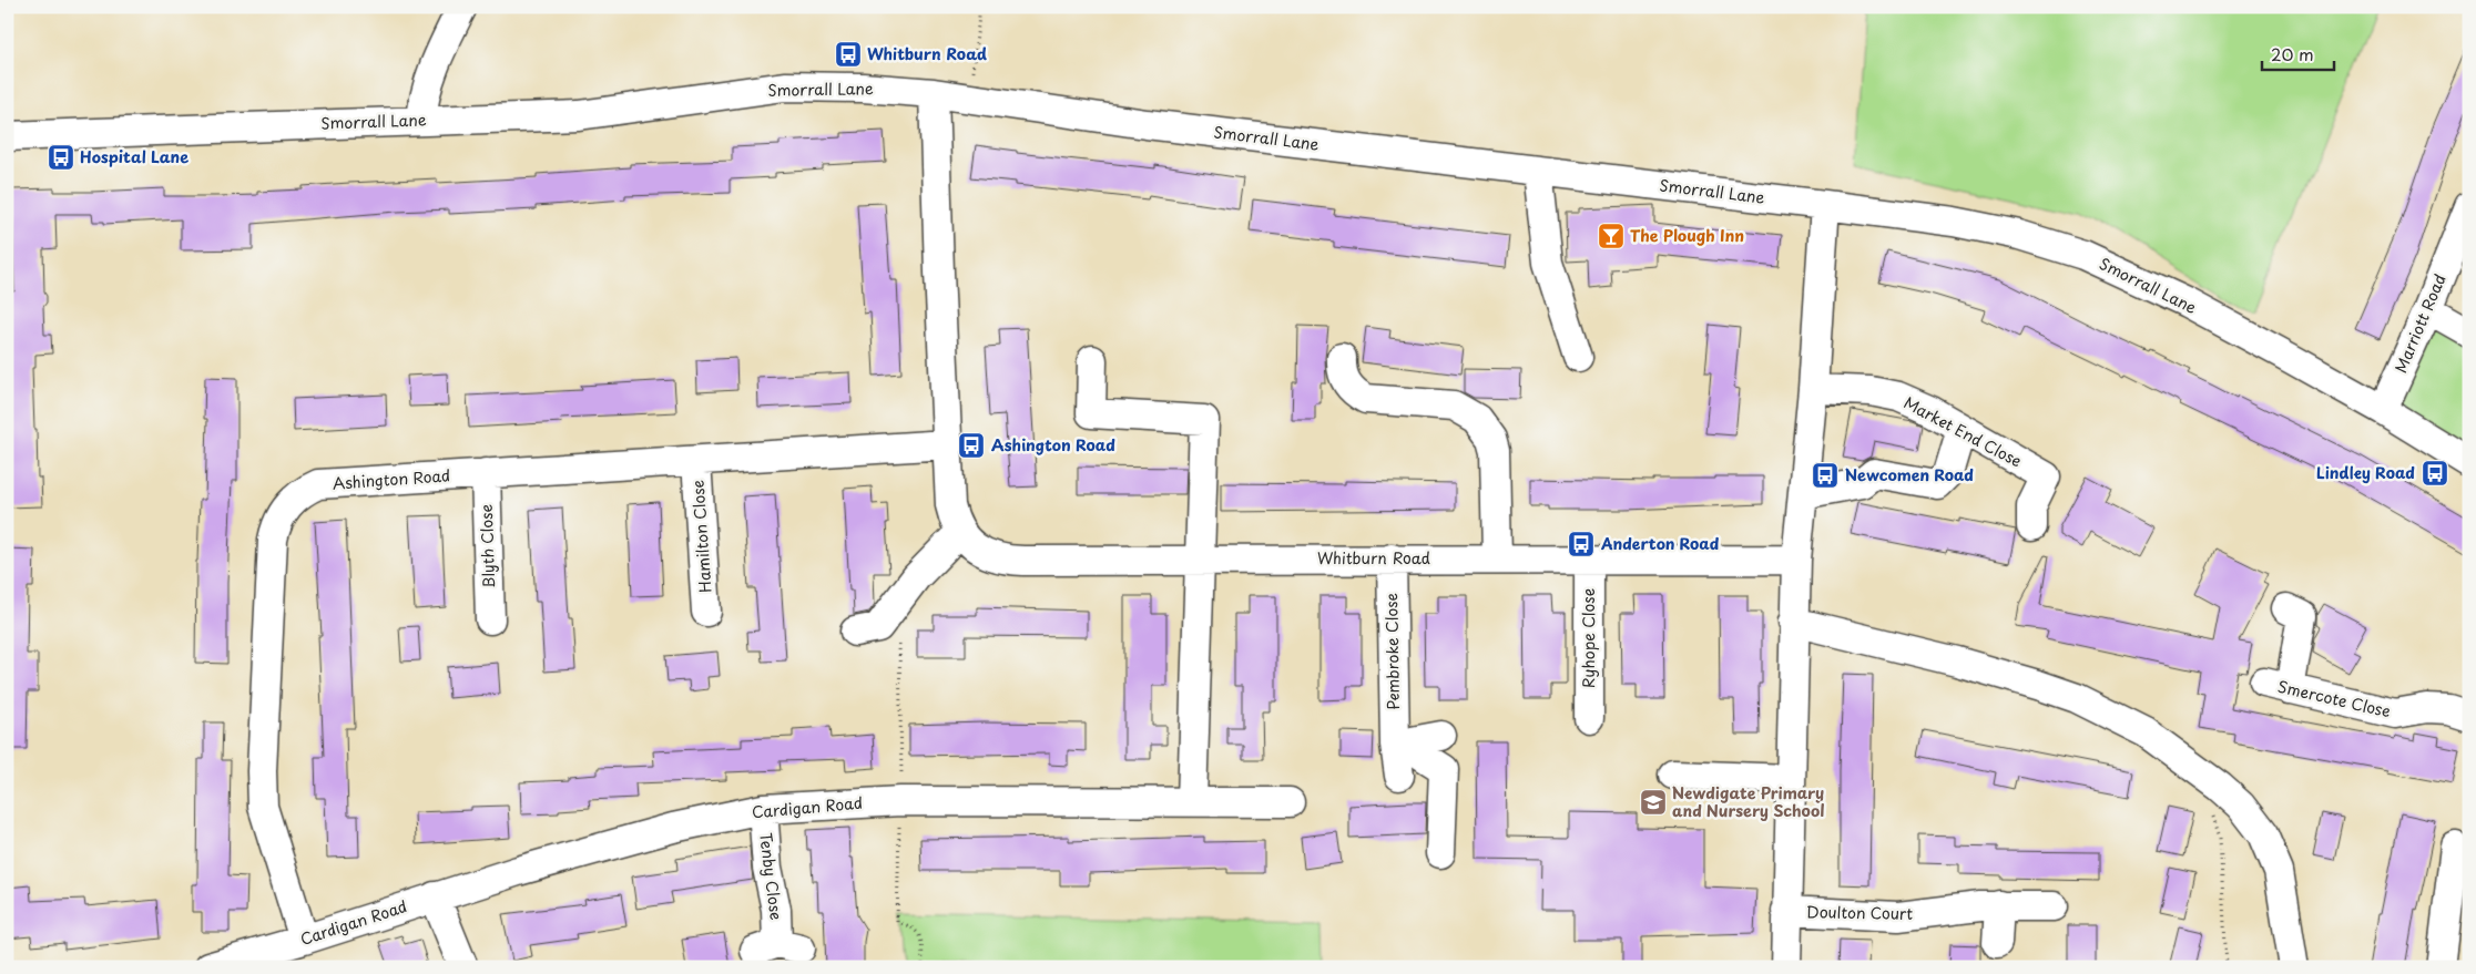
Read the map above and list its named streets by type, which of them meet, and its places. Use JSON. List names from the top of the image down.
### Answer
{
  "streets": {
    "street": [
      "Smorrall Lane",
      "Marriott Road",
      "Market End Close",
      "Ashington Road",
      "Hamilton Close",
      "Blyth Close",
      "Whitburn Road",
      "Ryhope Close",
      "Pembroke Close",
      "Smercote Close",
      "Cardigan Road",
      "Tenby Close",
      "Doulton Court"
    ]
  },
  "crossings": [
    ["Smorrall Lane", "Marriott Road"],
    ["Ashington Road", "Hamilton Close"],
    ["Ashington Road", "Blyth Close"],
    ["Ashington Road", "Cardigan Road"],
    ["Whitburn Road", "Ryhope Close"],
    ["Whitburn Road", "Pembroke Close"],
    ["Cardigan Road", "Tenby Close"]
  ],
  "places": {
    "bus stop": [
      "Whitburn Road",
      "Hospital Lane",
      "Ashington Road",
      "Lindley Road",
      "Newcomen Road",
      "Anderton Road"
    ],
    "bar": ["The Plough Inn"],
    "school or university": ["Newdigate Primary and Nursery School"]
  },
  "scale_bar": "20 m"
}
